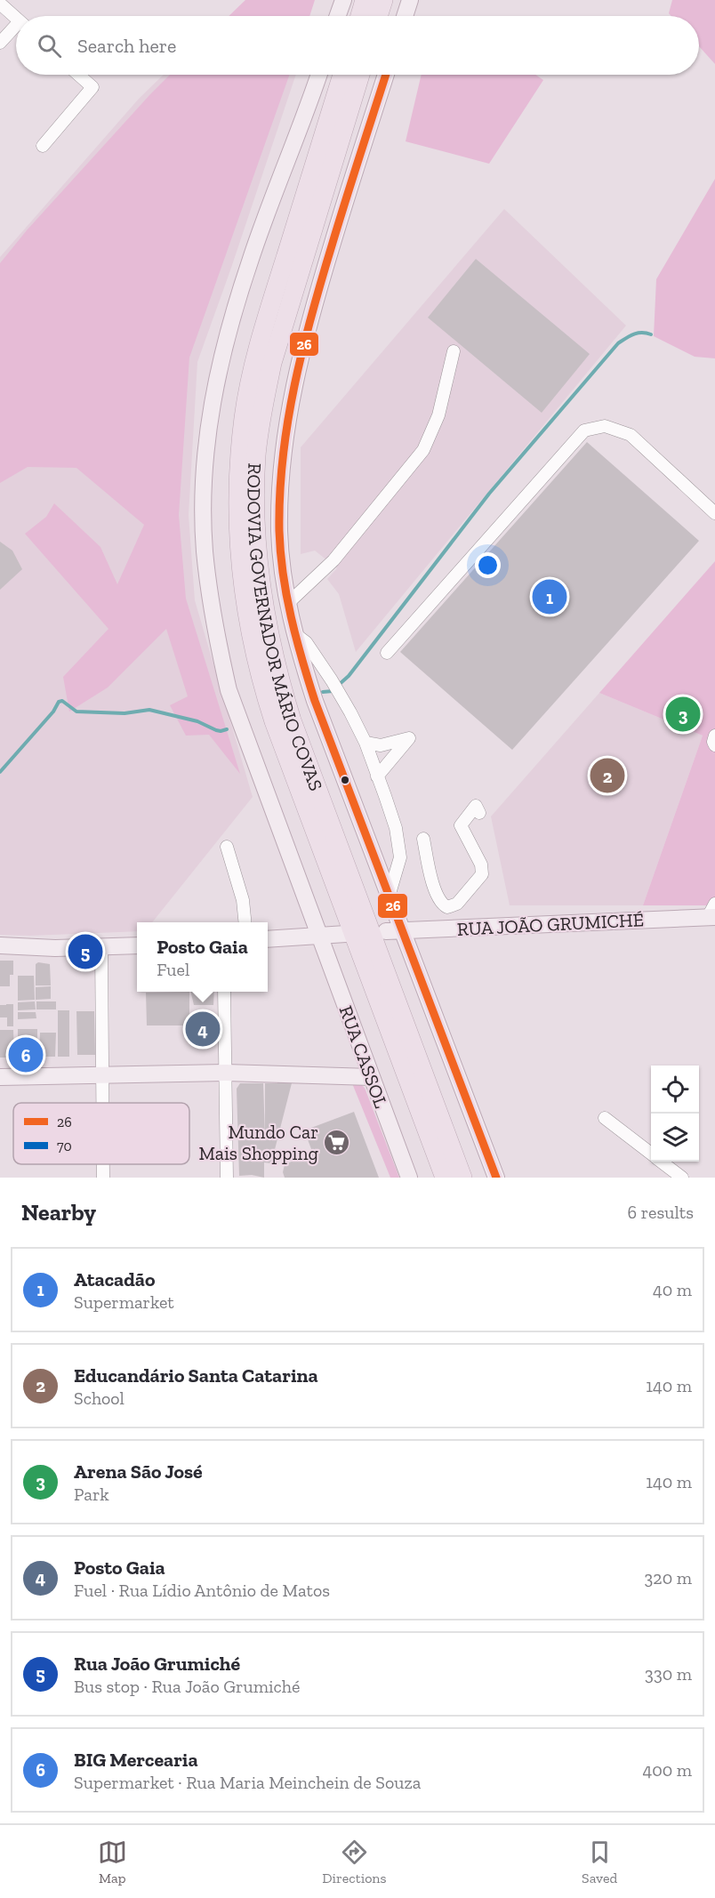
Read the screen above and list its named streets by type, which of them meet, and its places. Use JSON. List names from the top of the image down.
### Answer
{
  "streets": {
    "highway": ["RODOVIA GOVERNADOR MÁRIO COVAS"],
    "main road": ["RUA JOÃO GRUMICHÉ", "RUA CASSOL"]
  },
  "places": {
    "supermarket": ["Mundo Car Mais Shopping"]
  },
  "lines": ["transit line 26"],
  "legend": ["26", "70"],
  "page": {
    "search": "Search here",
    "pins": [
      "1",
      "3",
      "2",
      "5",
      "4",
      "6"
    ],
    "popup": ["Posto Gaia", "Fuel"],
    "heading": ["Nearby", "6 results"],
    "list": [
      {
        "mark": "1",
        "name": "Atacadão",
        "note": "Supermarket",
        "value": "40 m"
      },
      {
        "mark": "2",
        "name": "Educandário Santa Catarina",
        "note": "School",
        "value": "140 m"
      },
      {
        "mark": "3",
        "name": "Arena São José",
        "note": "Park",
        "value": "140 m"
      },
      {
        "mark": "4",
        "name": "Posto Gaia",
        "note": "Fuel · Rua Lídio Antônio de Matos",
        "value": "320 m"
      },
      {
        "mark": "5",
        "name": "Rua João Grumiché",
        "note": "Bus stop · Rua João Grumiché",
        "value": "330 m"
      },
      {
        "mark": "6",
        "name": "BIG Mercearia",
        "note": "Supermarket · Rua Maria Meinchein de Souza",
        "value": "400 m"
      }
    ],
    "nav": ["Map", "Directions", "Saved"]
  }
}
